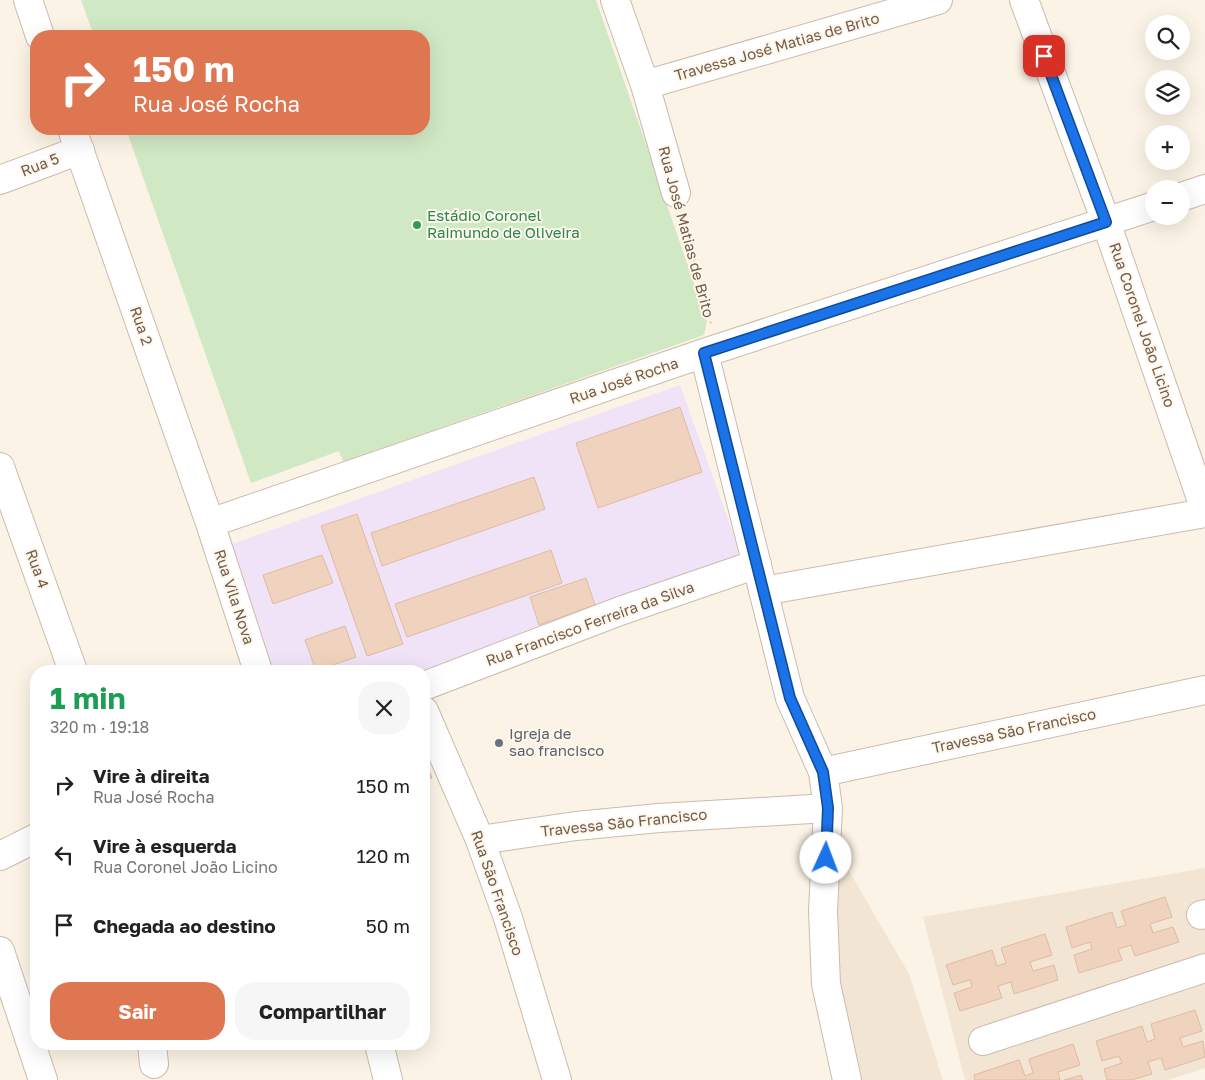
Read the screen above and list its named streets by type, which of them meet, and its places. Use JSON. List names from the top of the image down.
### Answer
{
  "streets": {
    "street": [
      "Travessa José Matias de Brito",
      "Rua 5",
      "Rua José Matias de Brito",
      "Rua Coronel João Licino",
      "Rua 2",
      "Rua José Rocha",
      "Rua 4",
      "Rua Vila Nova",
      "Rua Francisco Ferreira da Silva",
      "Travessa São Francisco",
      "Rua São Francisco"
    ]
  },
  "crossings": [
    ["Travessa José Matias de Brito", "Rua José Matias de Brito"],
    ["Rua 5", "Rua 2"],
    ["Rua José Matias de Brito", "Rua José Rocha"],
    ["Rua Coronel João Licino", "Rua José Rocha"],
    ["Rua 2", "Rua José Rocha"],
    ["Rua 2", "Rua Vila Nova"],
    ["Rua José Rocha", "Rua Vila Nova"],
    ["Travessa São Francisco", "Rua São Francisco"]
  ],
  "places": ["Estádio Coronel Raimundo de Oliveira", "Igreja de sao francisco"],
  "page": {
    "map_buttons": ["+", "−"],
    "turn": ["150 m", "Rua José Rocha"],
    "heading": ["1 min", "320 m · 19:18"],
    "list": [
      {
        "name": "Vire à direita",
        "note": "Rua José Rocha",
        "value": "150 m"
      },
      {
        "name": "Vire à esquerda",
        "note": "Rua Coronel João Licino",
        "value": "120 m"
      },
      {
        "name": "Chegada ao destino",
        "value": "50 m"
      }
    ],
    "buttons": ["Sair", "Compartilhar"]
  }
}
